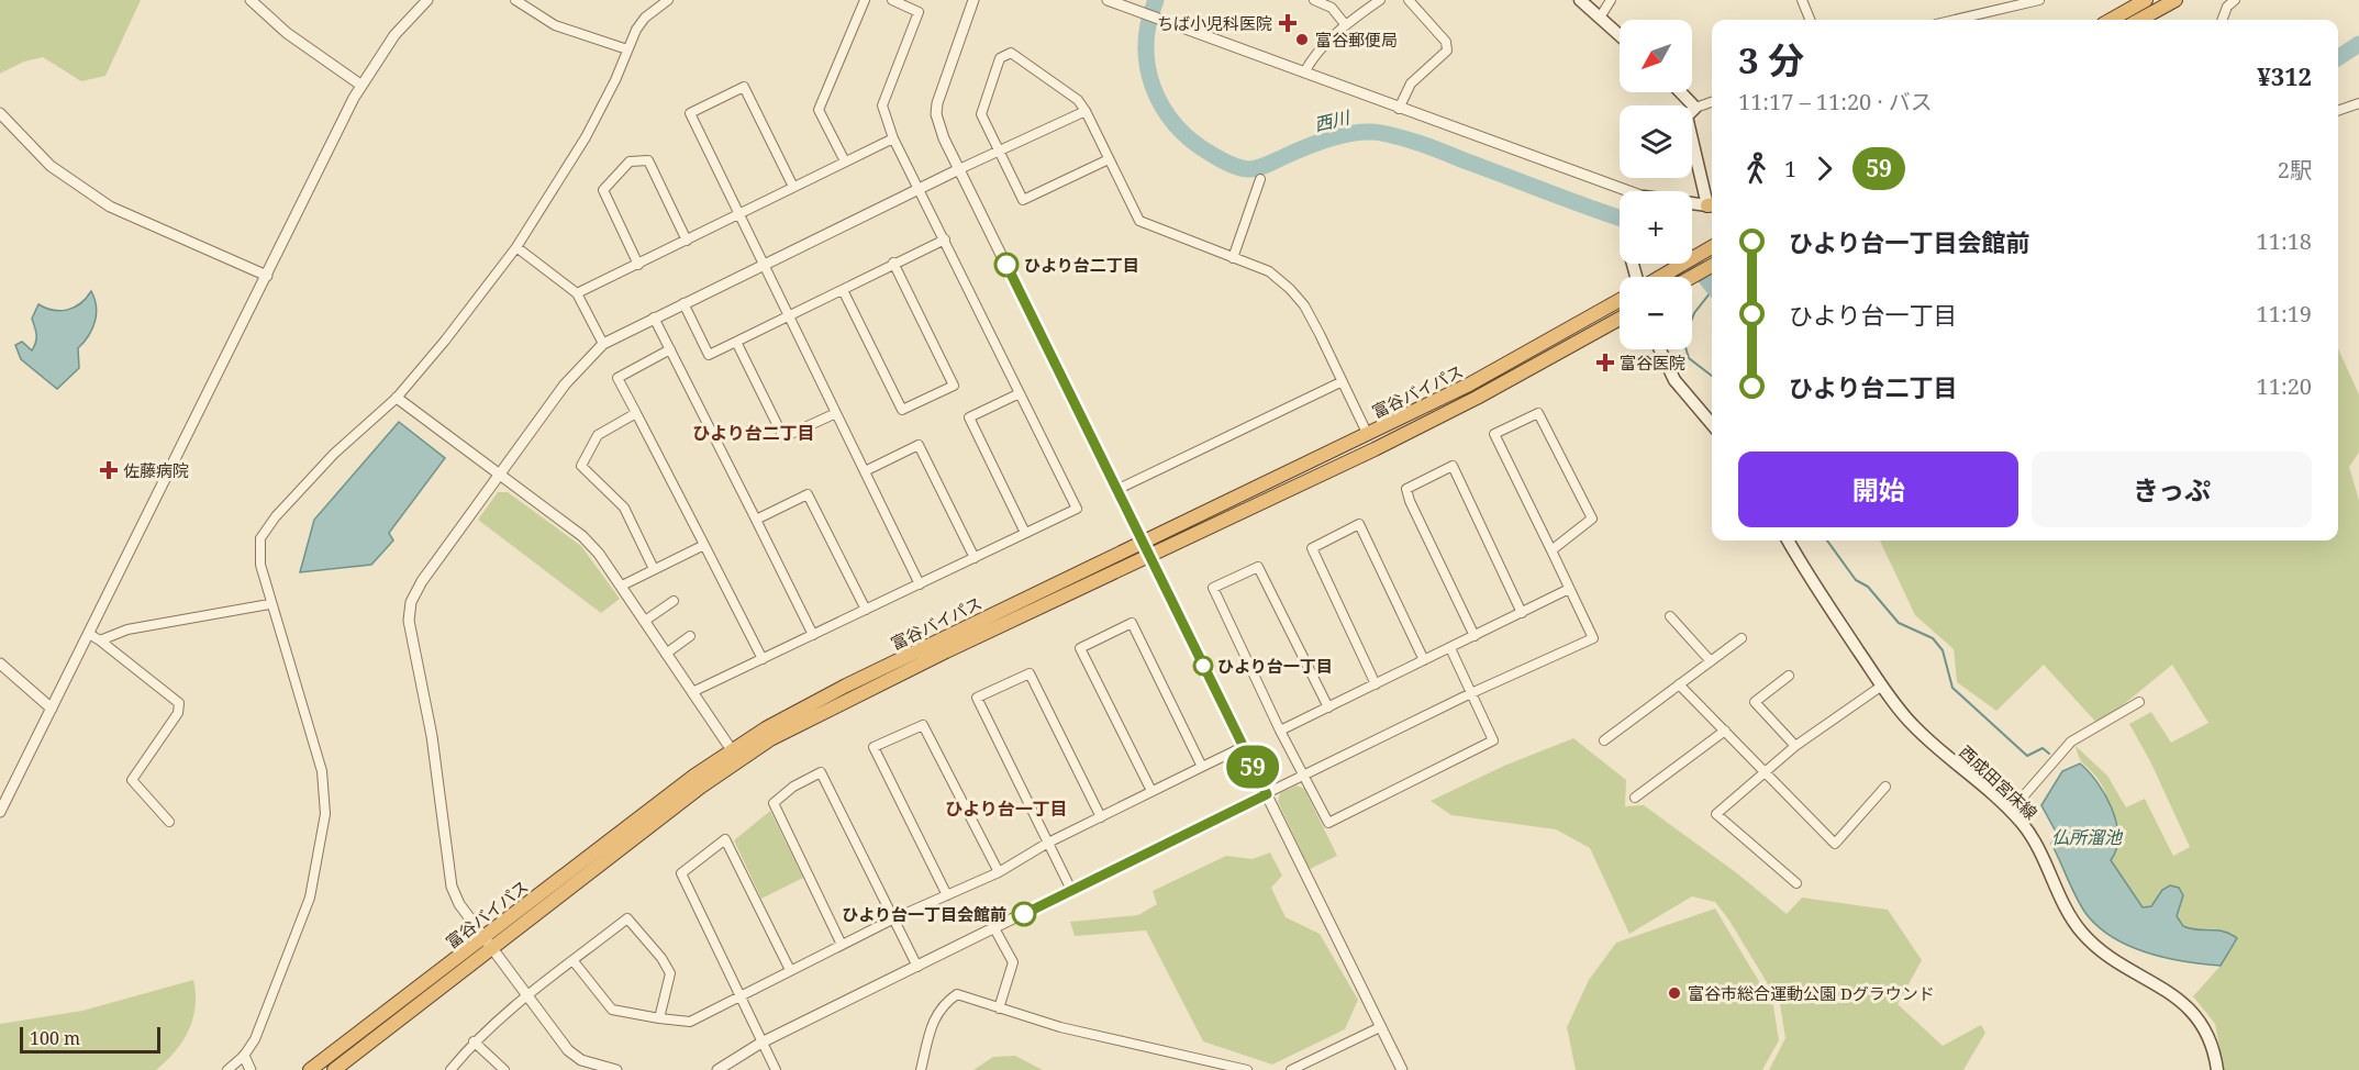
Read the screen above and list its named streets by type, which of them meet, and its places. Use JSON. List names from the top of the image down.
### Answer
{
  "streets": {
    "highway": ["富谷バイパス"],
    "main road": ["西成田宮床線"]
  },
  "districts": ["ひより台二丁目", "ひより台一丁目"],
  "water": ["西川", "仏所溜池"],
  "places": {
    "health": ["ちば小児科医院", "富谷医院", "佐藤病院"],
    "other": [
      "富谷郵便局",
      "ひより台二丁目",
      "ひより台一丁目",
      "ひより台一丁目会館前",
      "富谷市総合運動公園 Dグラウンド"
    ]
  },
  "lines": ["bus line 59"],
  "scale_bar": "100 m",
  "north": "bottom left",
  "page": {
    "on_map": "59",
    "map_buttons": ["+", "−"],
    "heading": ["3 分", "11:17 – 11:20 · バス", "¥312"],
    "legs": ["1", "59", "2駅"],
    "list": [
      {
        "name": "ひより台一丁目会館前",
        "value": "11:18"
      },
      {
        "name": "ひより台一丁目",
        "value": "11:19"
      },
      {
        "name": "ひより台二丁目",
        "value": "11:20"
      }
    ],
    "buttons": ["開始", "きっぷ"],
    "scale": "100 m"
  }
}
